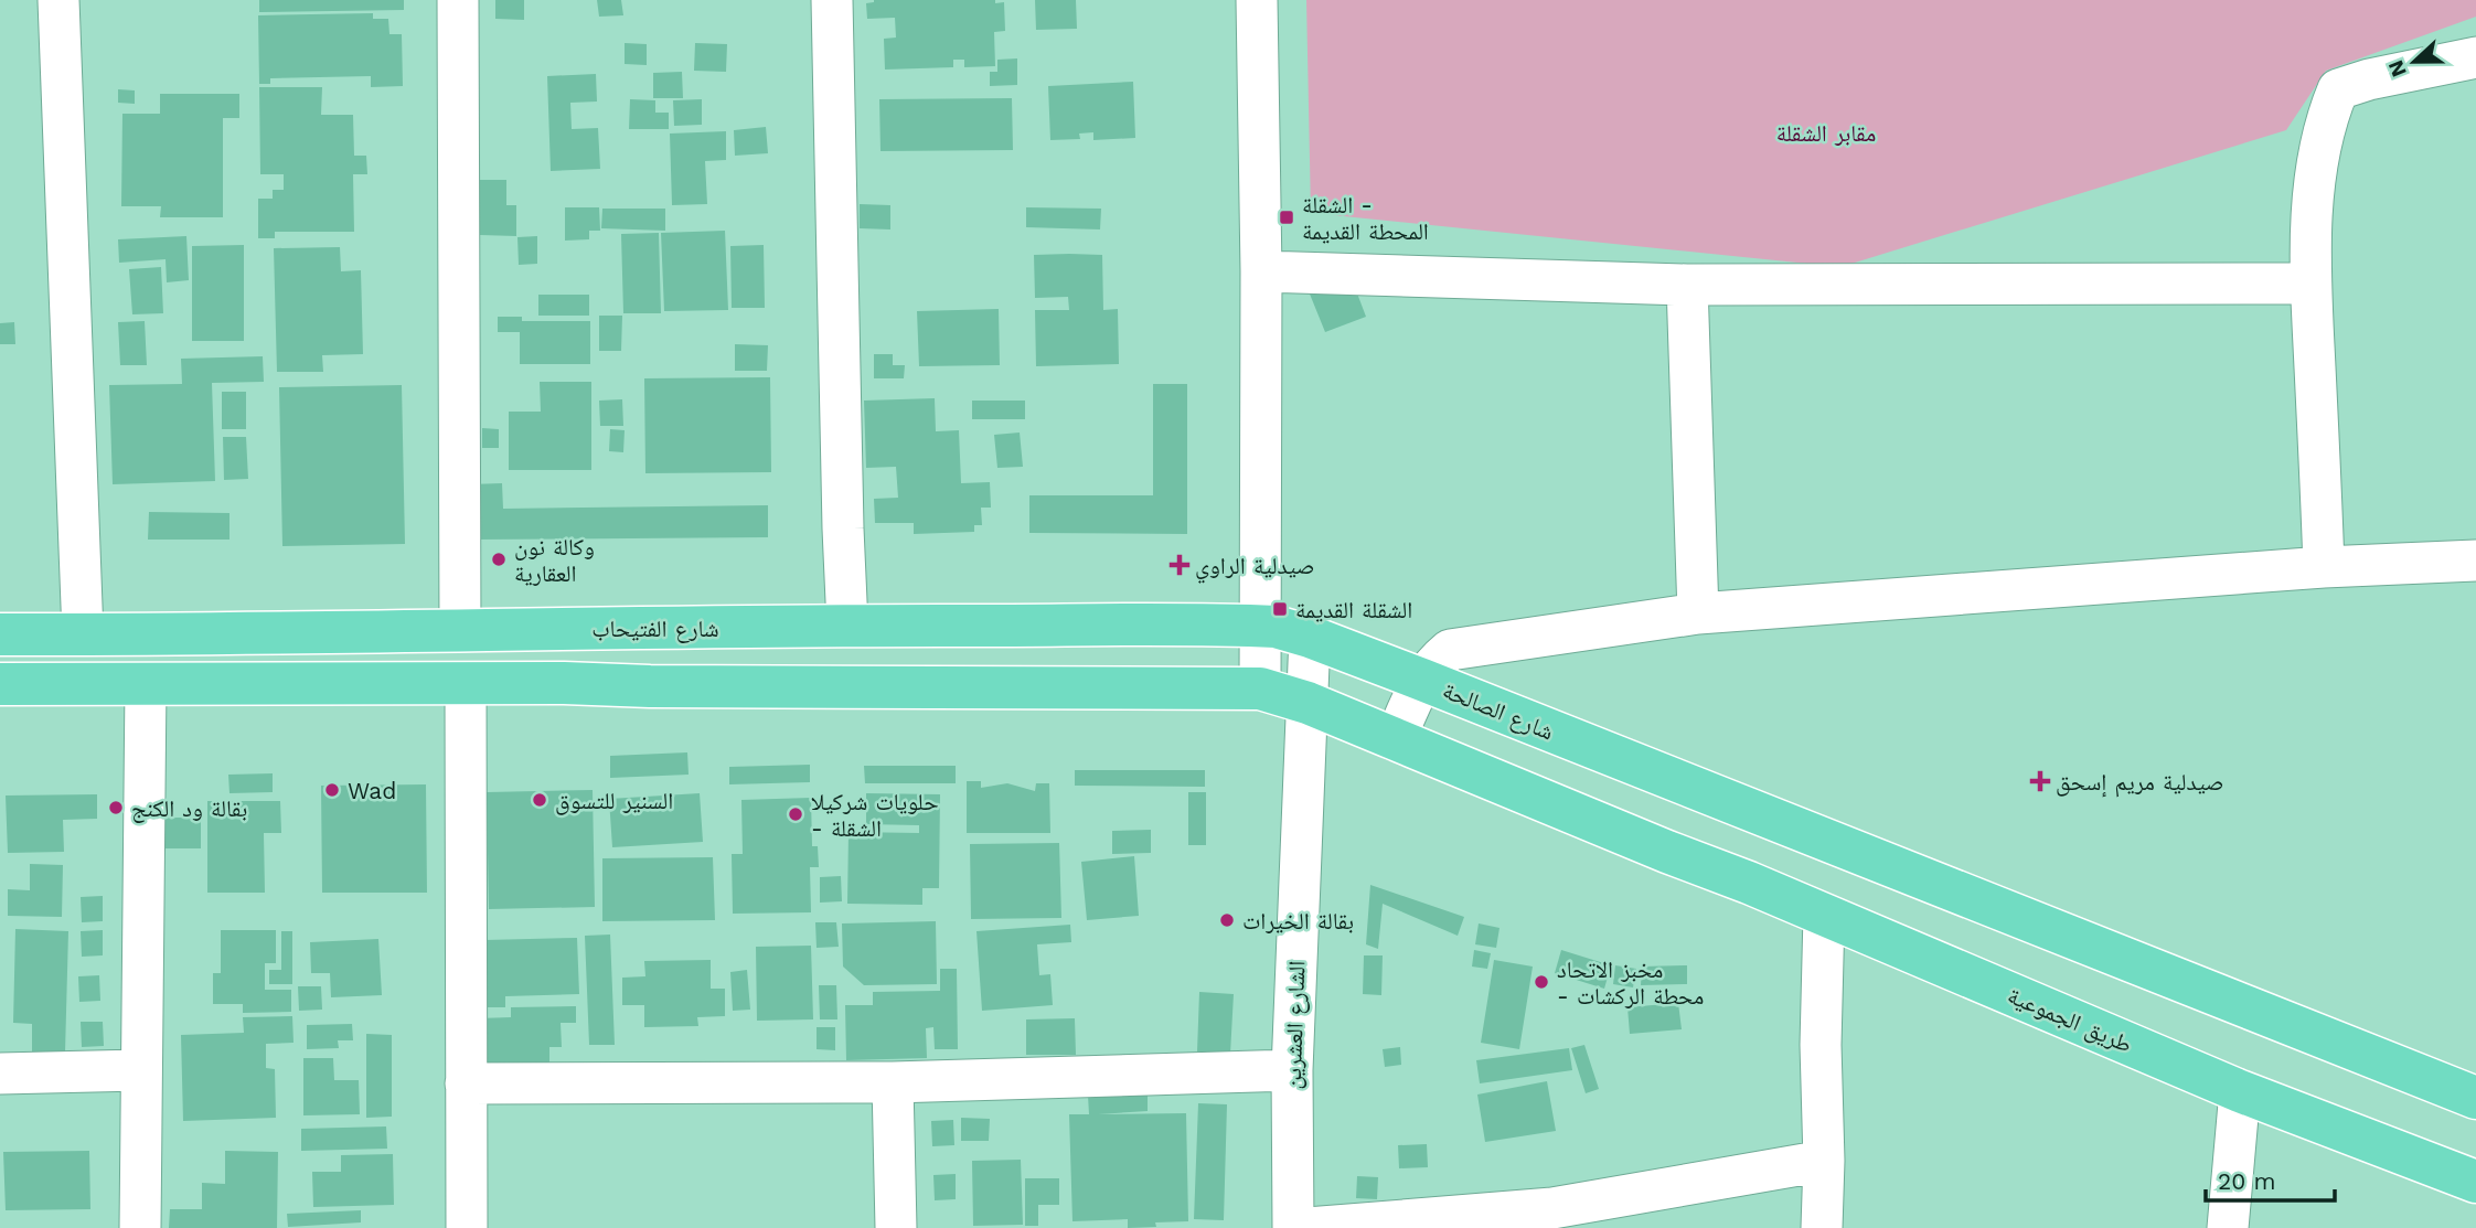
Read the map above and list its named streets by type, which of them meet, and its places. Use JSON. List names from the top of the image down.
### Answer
{
  "streets": {
    "main road": ["شارع الفتيحاب", "شارع الصالحة", "طريق الجموعية"],
    "street": ["الشارع العشرين"]
  },
  "crossings": [
    ["شارع الفتيحاب", "شارع الصالحة"],
    ["شارع الفتيحاب", "الشارع العشرين"],
    ["شارع الصالحة", "الشارع العشرين"]
  ],
  "parks": ["مقابر الشقلة"],
  "places": {
    "transit": ["الشقلة - المحطة القديمة", "الشقلة القديمة"],
    "other": [
      "وكالة نون العقارية",
      "Wad",
      "السنير للتسوق",
      "بقالة ود الكنج",
      "حلويات شركيلا - الشقلة",
      "بقالة الخيرات",
      "مخبز الاتحاد - محطة الركشات"
    ],
    "health": ["صيدلية الراوي", "صيدلية مريم إسحق"]
  },
  "scale_bar": "20 m",
  "north": "left"
}
